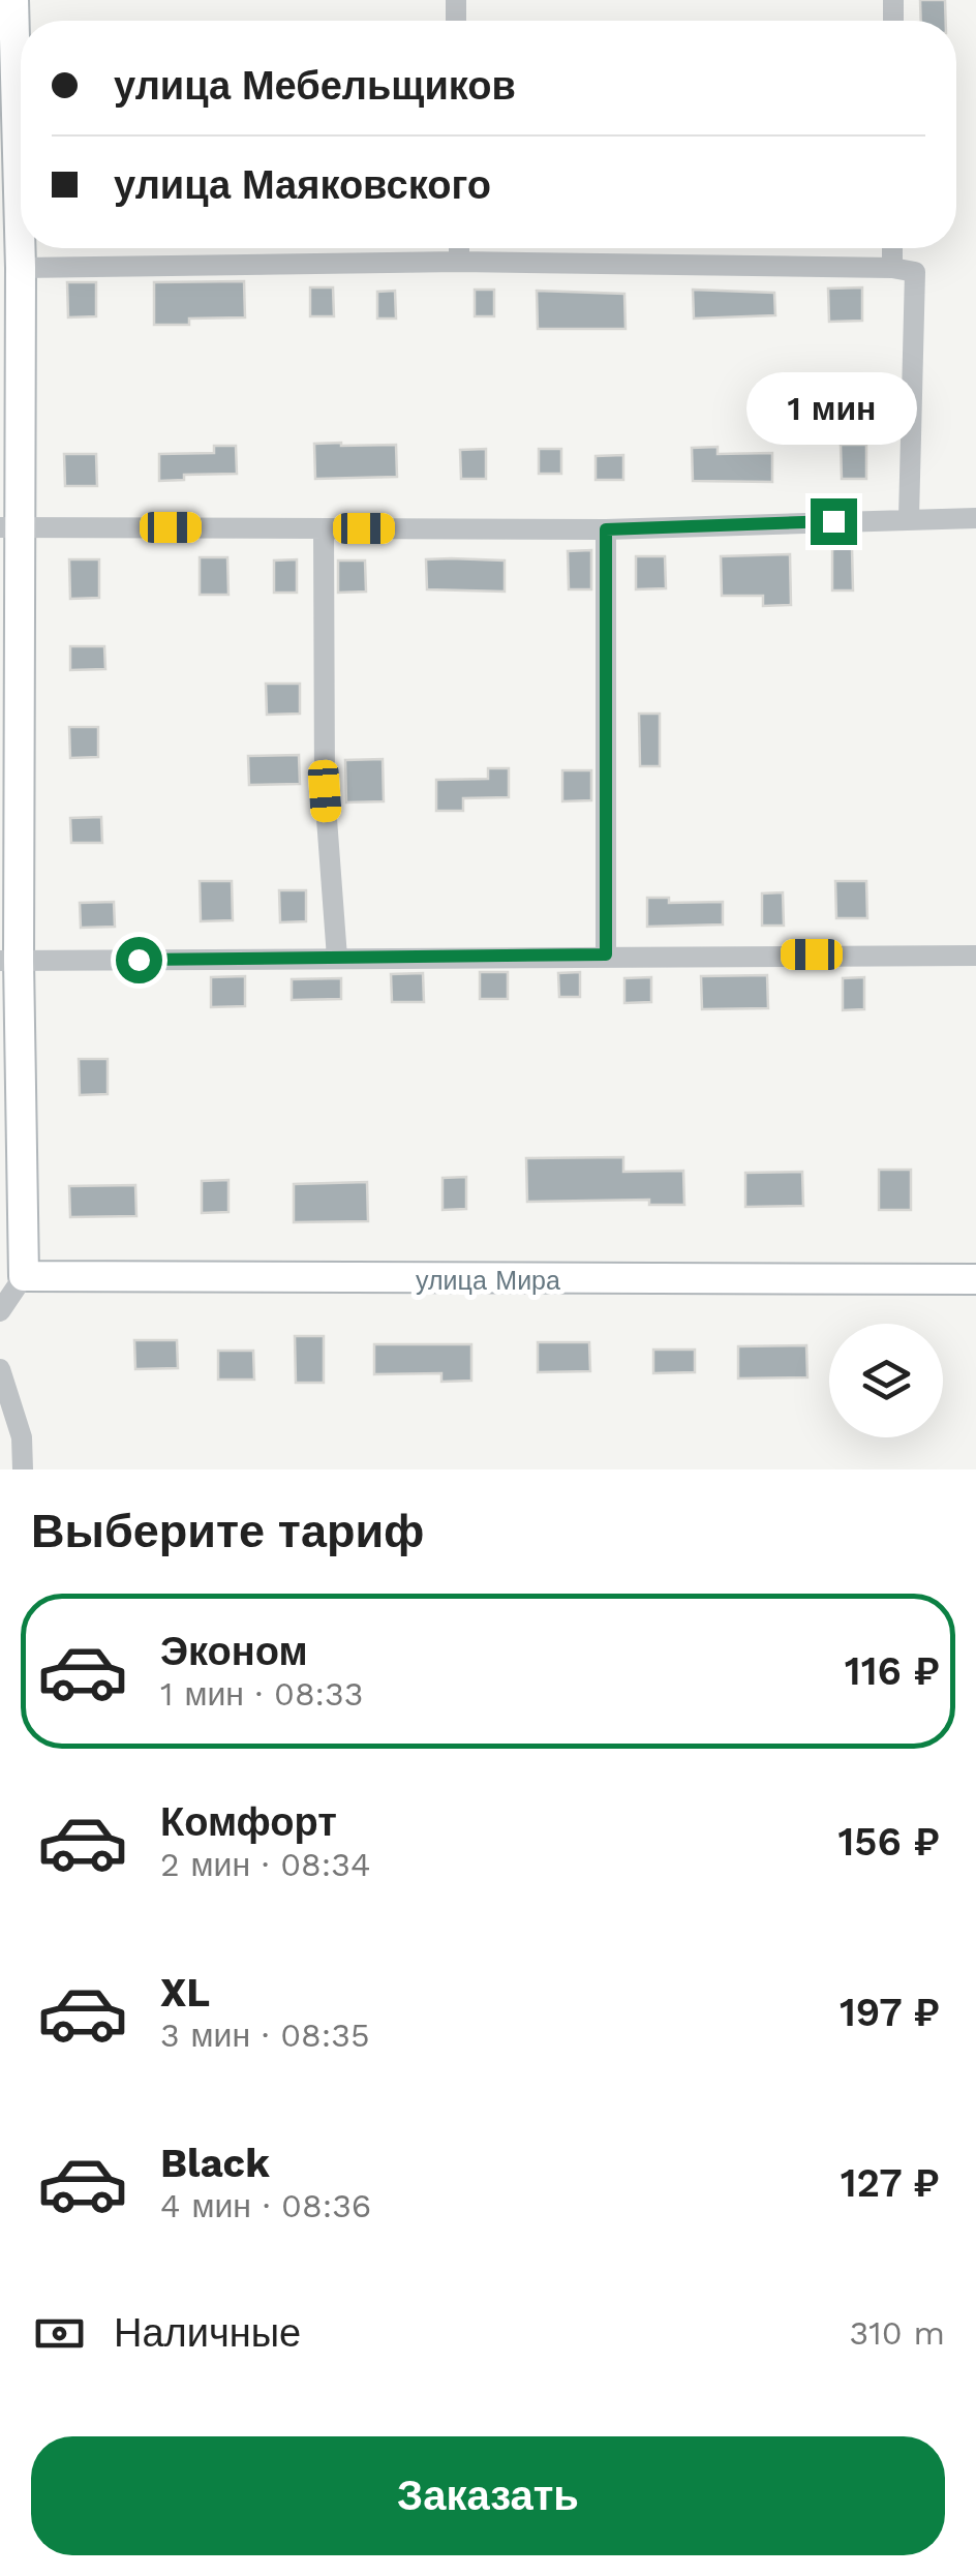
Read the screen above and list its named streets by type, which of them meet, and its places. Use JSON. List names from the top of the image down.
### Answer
{
  "streets": {
    "street": ["улица Мира"]
  },
  "page": {
    "banner": ["улица Мебельщиков", "улица Маяковского"],
    "bubble": "1 мин",
    "heading": "Выберите тариф",
    "list": [
      {
        "name": "Эконом",
        "note": "1 мин · 08:33",
        "value": "116 ₽"
      },
      {
        "name": "Комфорт",
        "note": "2 мин · 08:34",
        "value": "156 ₽"
      },
      {
        "name": "XL",
        "note": "3 мин · 08:35",
        "value": "197 ₽"
      },
      {
        "name": "Black",
        "note": "4 мин · 08:36",
        "value": "127 ₽"
      }
    ],
    "pay": ["Наличные", "310 m"],
    "buttons": "Заказать"
  }
}
